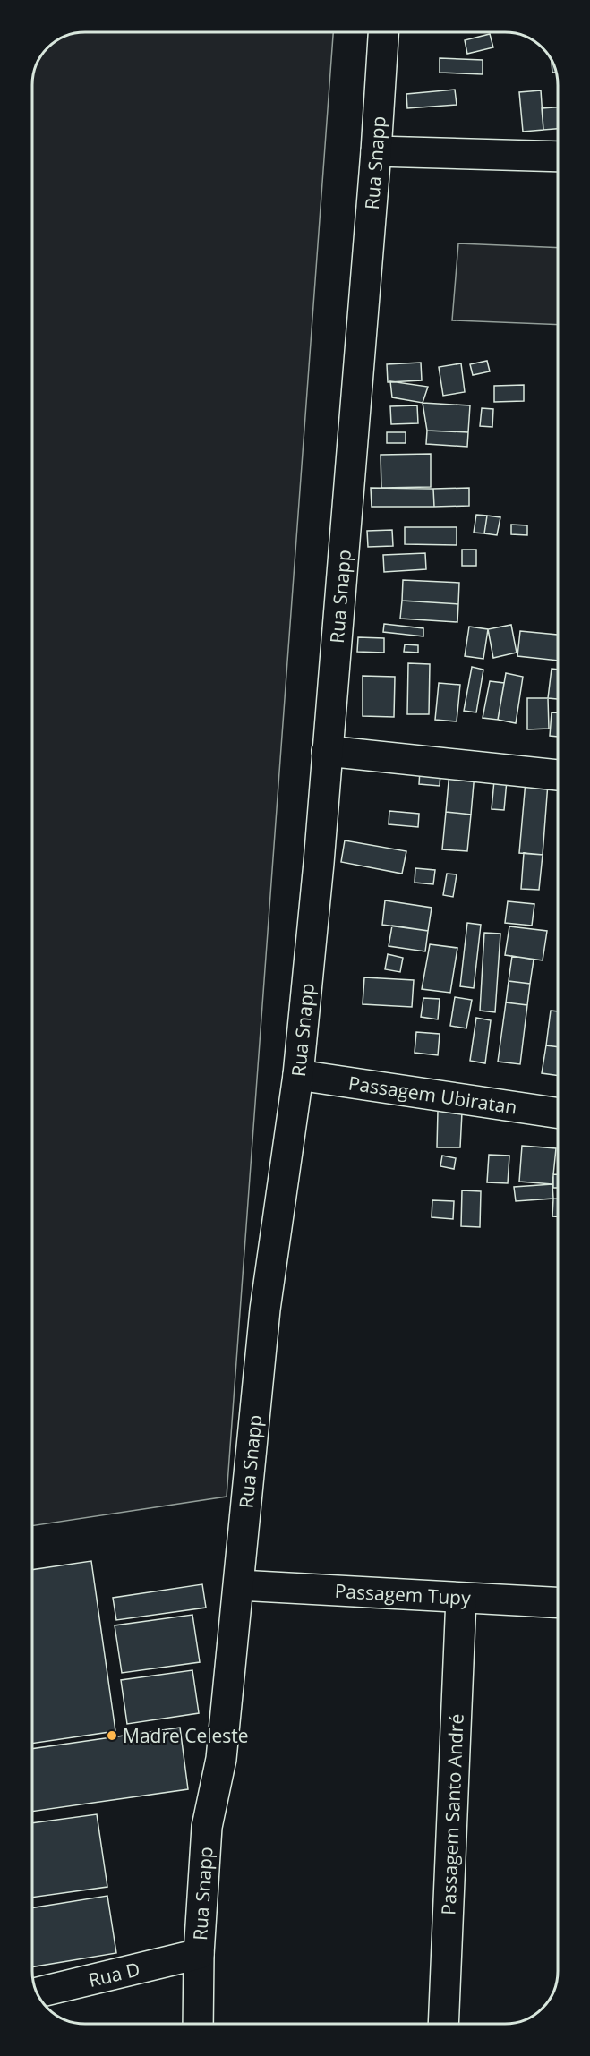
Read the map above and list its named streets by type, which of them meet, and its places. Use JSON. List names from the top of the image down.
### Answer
{
  "streets": {
    "main road": [
      "Rua Snapp",
      "Passagem Ubiratan",
      "Passagem Tupy",
      "Passagem Santo André",
      "Rua D"
    ]
  },
  "crossings": [
    ["Rua Snapp", "Passagem Ubiratan"],
    ["Rua Snapp", "Passagem Tupy"],
    ["Rua Snapp", "Rua D"],
    ["Passagem Tupy", "Passagem Santo André"]
  ],
  "places": ["Madre Celeste"]
}
